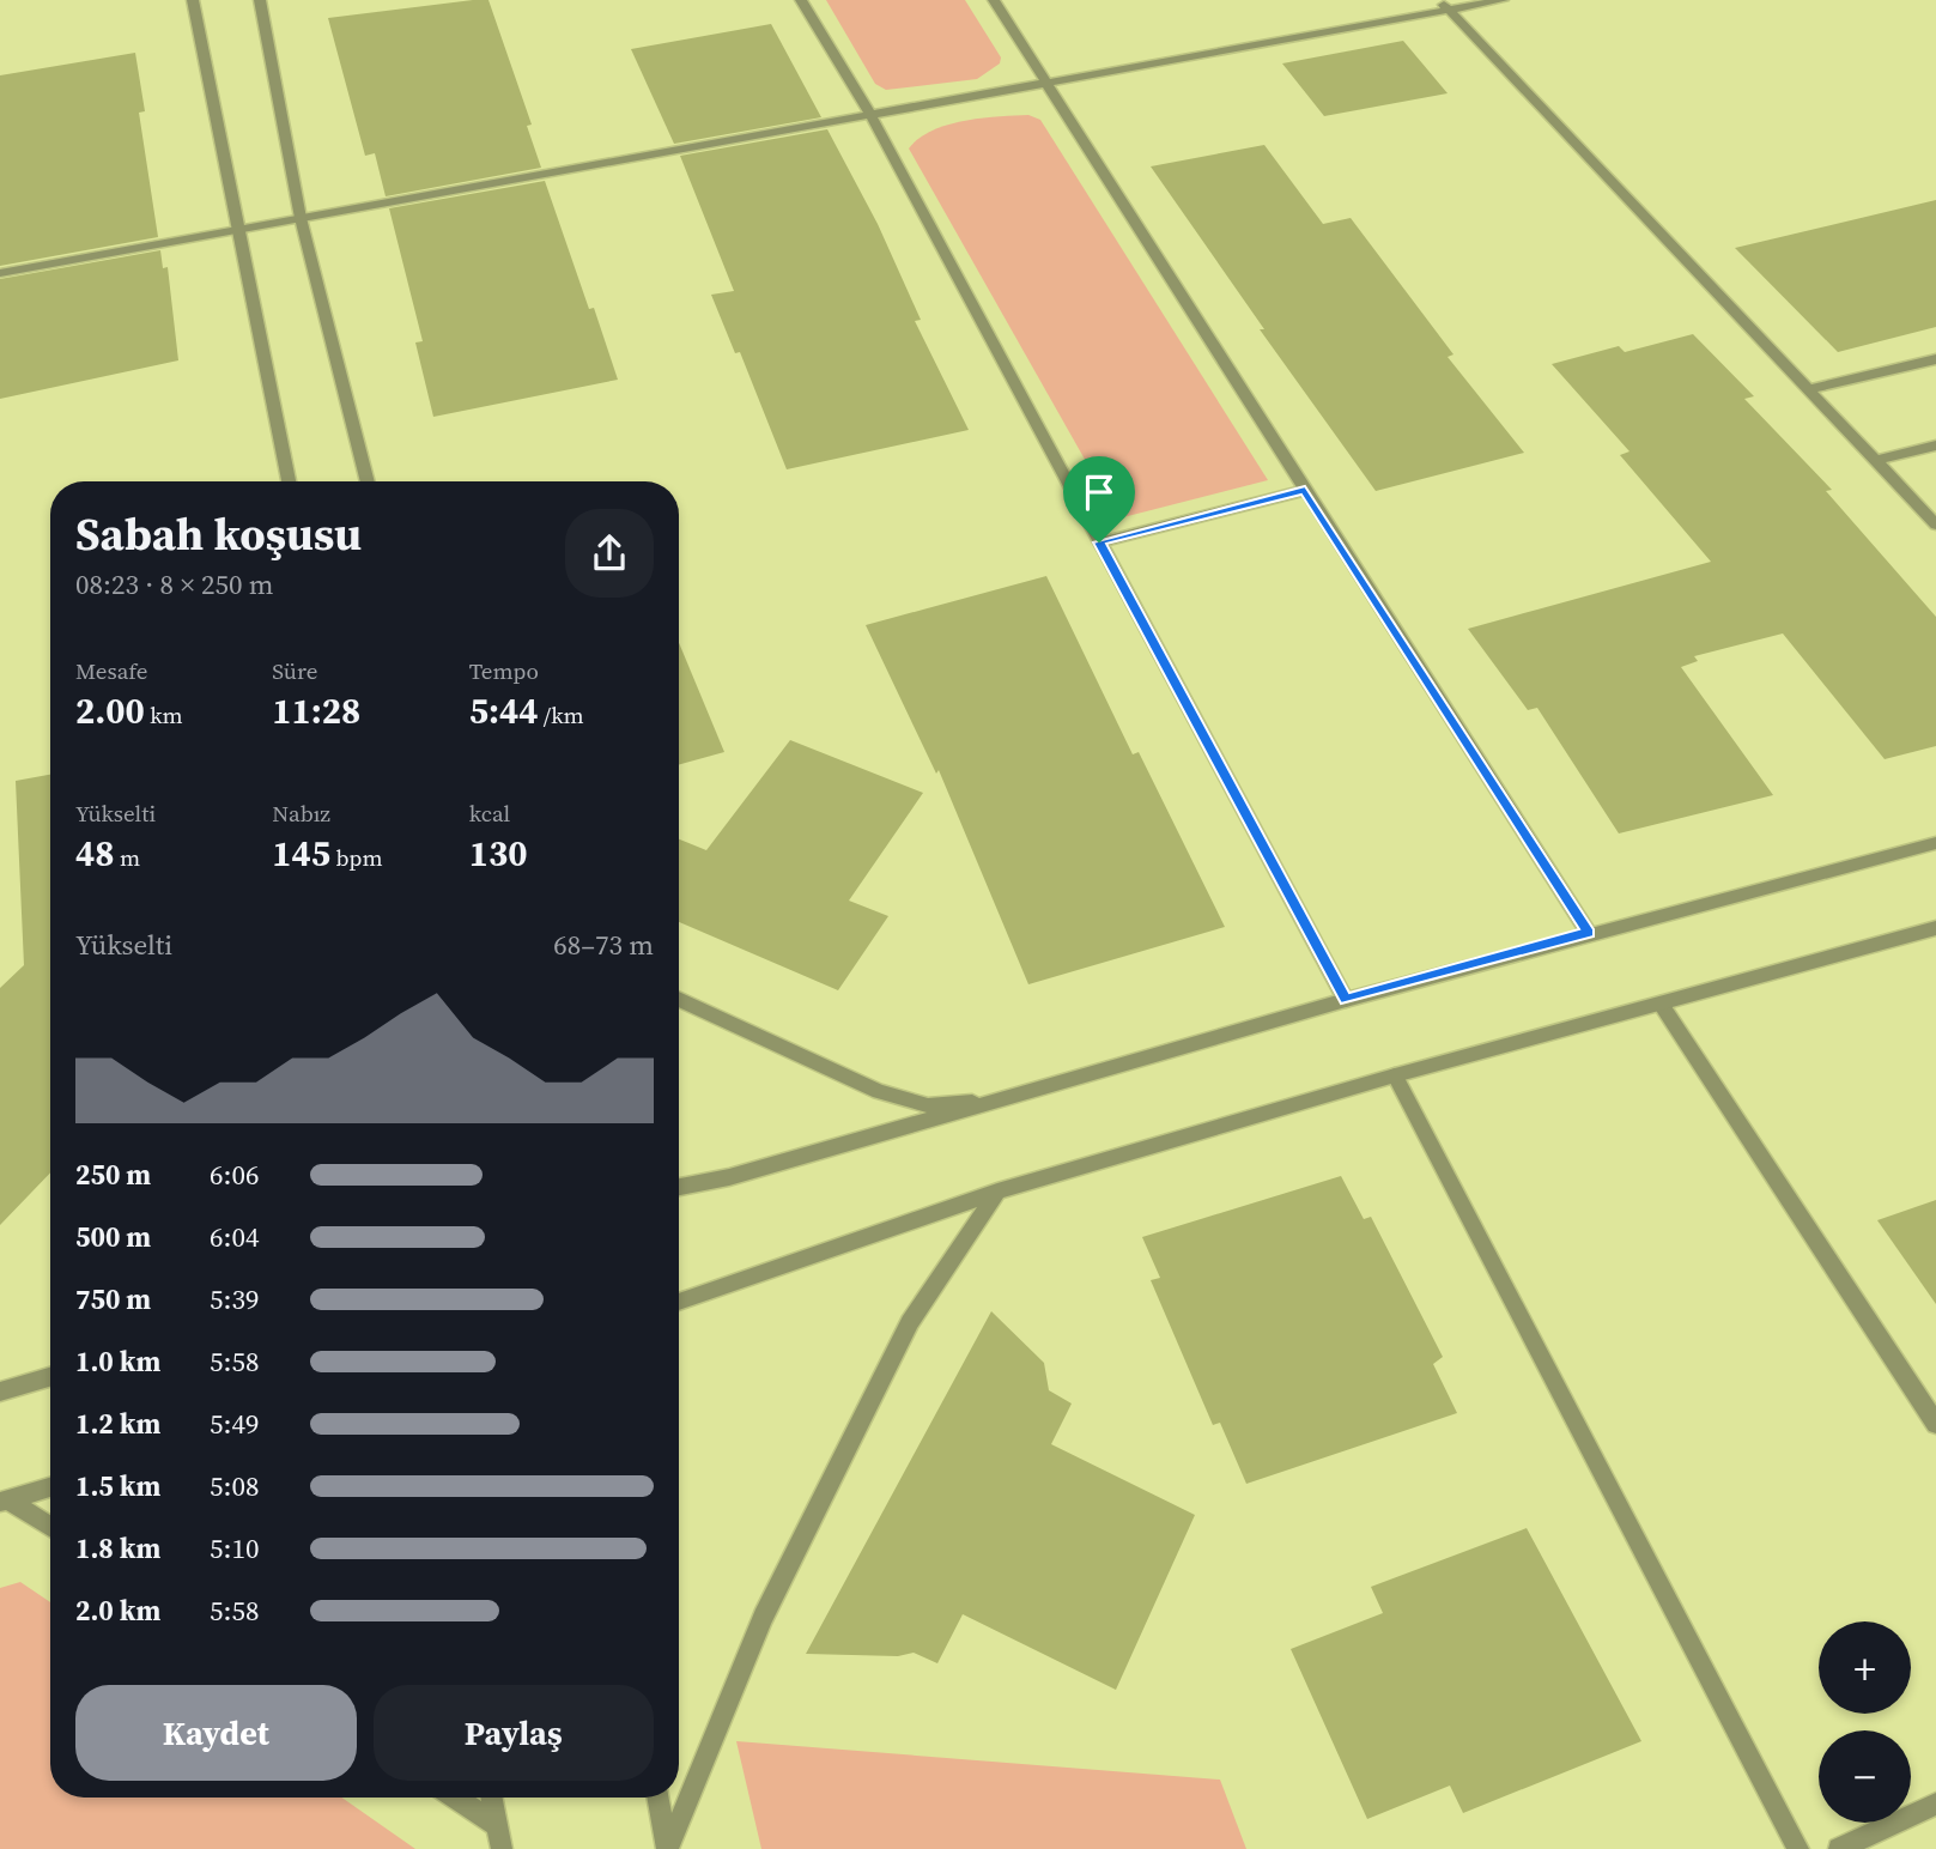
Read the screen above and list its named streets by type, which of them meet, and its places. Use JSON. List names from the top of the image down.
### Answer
{
  "page": {
    "heading": ["Sabah koşusu", "08:23 · 8 × 250 m"],
    "stats": [
      ["Mesafe", "2.00 km"],
      ["Süre", "11:28"],
      ["Tempo", "5:44 /km"],
      ["Yükselti", "48 m"],
      ["Nabız", "145 bpm"],
      ["kcal", "130"]
    ],
    "chart": ["Yükselti", "68–73 m"],
    "list": [
      {
        "name": "250 m",
        "note": "6:06"
      },
      {
        "name": "500 m",
        "note": "6:04"
      },
      {
        "name": "750 m",
        "note": "5:39"
      },
      {
        "name": "1.0 km",
        "note": "5:58"
      },
      {
        "name": "1.2 km",
        "note": "5:49"
      },
      {
        "name": "1.5 km",
        "note": "5:08"
      },
      {
        "name": "1.8 km",
        "note": "5:10"
      },
      {
        "name": "2.0 km",
        "note": "5:58"
      }
    ],
    "map_buttons": ["+", "−"],
    "buttons": ["Kaydet", "Paylaş"]
  }
}
